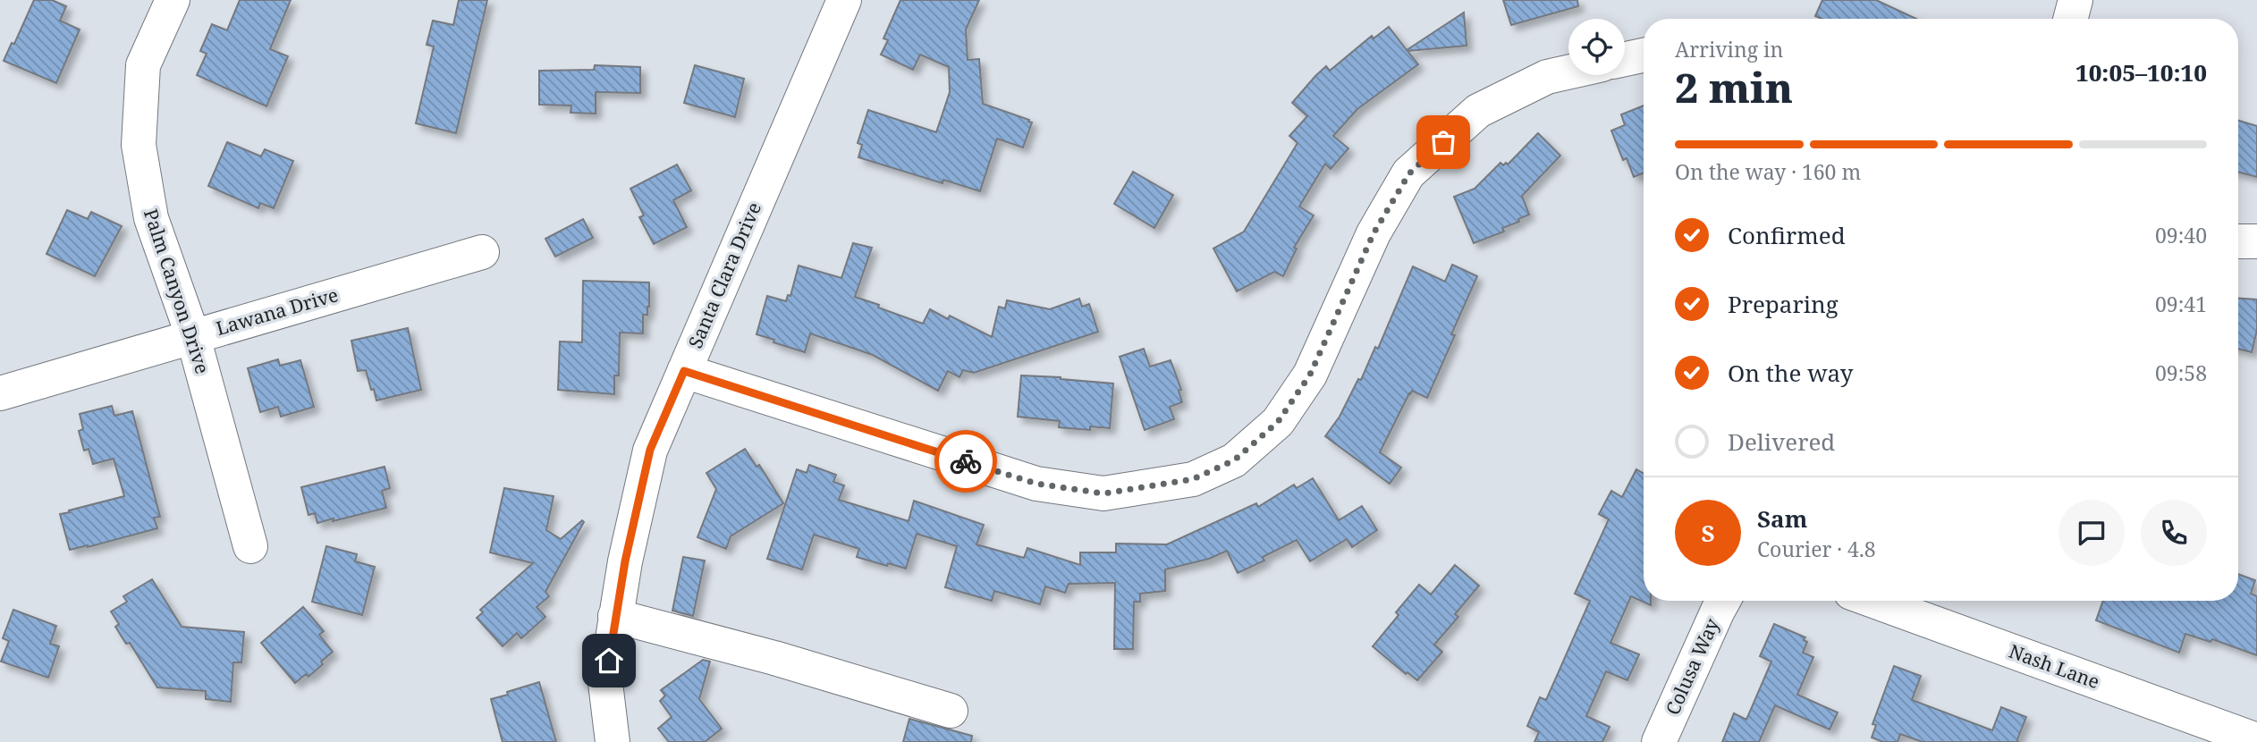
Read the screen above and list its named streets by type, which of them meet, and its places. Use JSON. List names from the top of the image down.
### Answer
{
  "streets": {
    "street": [
      "Santa Clara Drive",
      "Palm Canyon Drive",
      "Lawana Drive",
      "Colusa Way",
      "Nash Lane"
    ]
  },
  "crossings": [
    ["Palm Canyon Drive", "Lawana Drive"]
  ],
  "page": {
    "heading": ["2 min", "Arriving in", "10:05–10:10"],
    "panel": ["Sam", "Courier · 4.8"],
    "bar": "On the way · 160 m",
    "list": [
      ["Confirmed", "09:40"],
      ["Preparing", "09:41"],
      ["On the way", "09:58"],
      "Delivered"
    ],
    "round": "S"
  }
}
